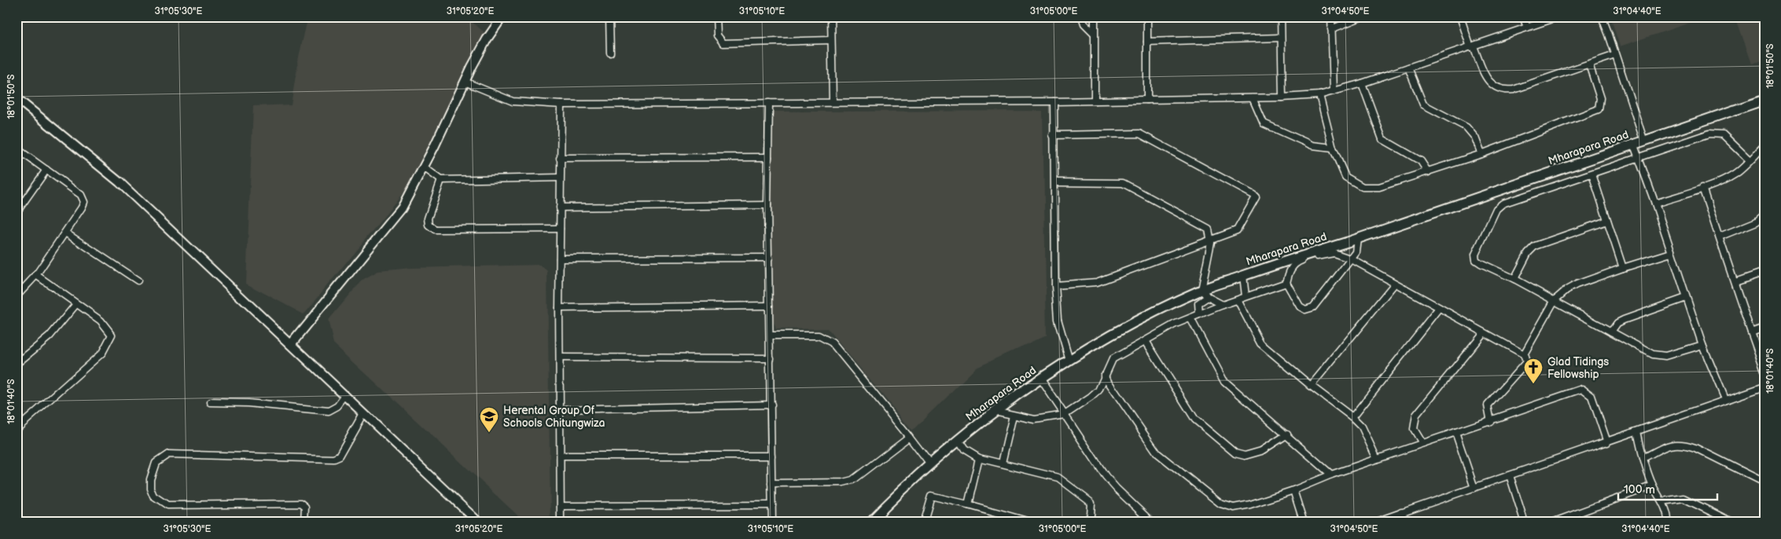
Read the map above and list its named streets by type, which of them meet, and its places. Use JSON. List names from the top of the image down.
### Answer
{
  "streets": {
    "main road": ["Mharapara Road"]
  },
  "places": {
    "church": ["Glad Tidings Fellowship"],
    "school or university": ["Herental Group Of Schools Chitungwiza"]
  },
  "scale_bar": "100 m",
  "coordinates": [
    "31°05'30\"E",
    "31°05'20\"E",
    "31°05'10\"E",
    "31°05'00\"E",
    "31°04'50\"E",
    "31°04'40\"E",
    "18°01'50\"S",
    "18°01'40\"S"
  ]
}
